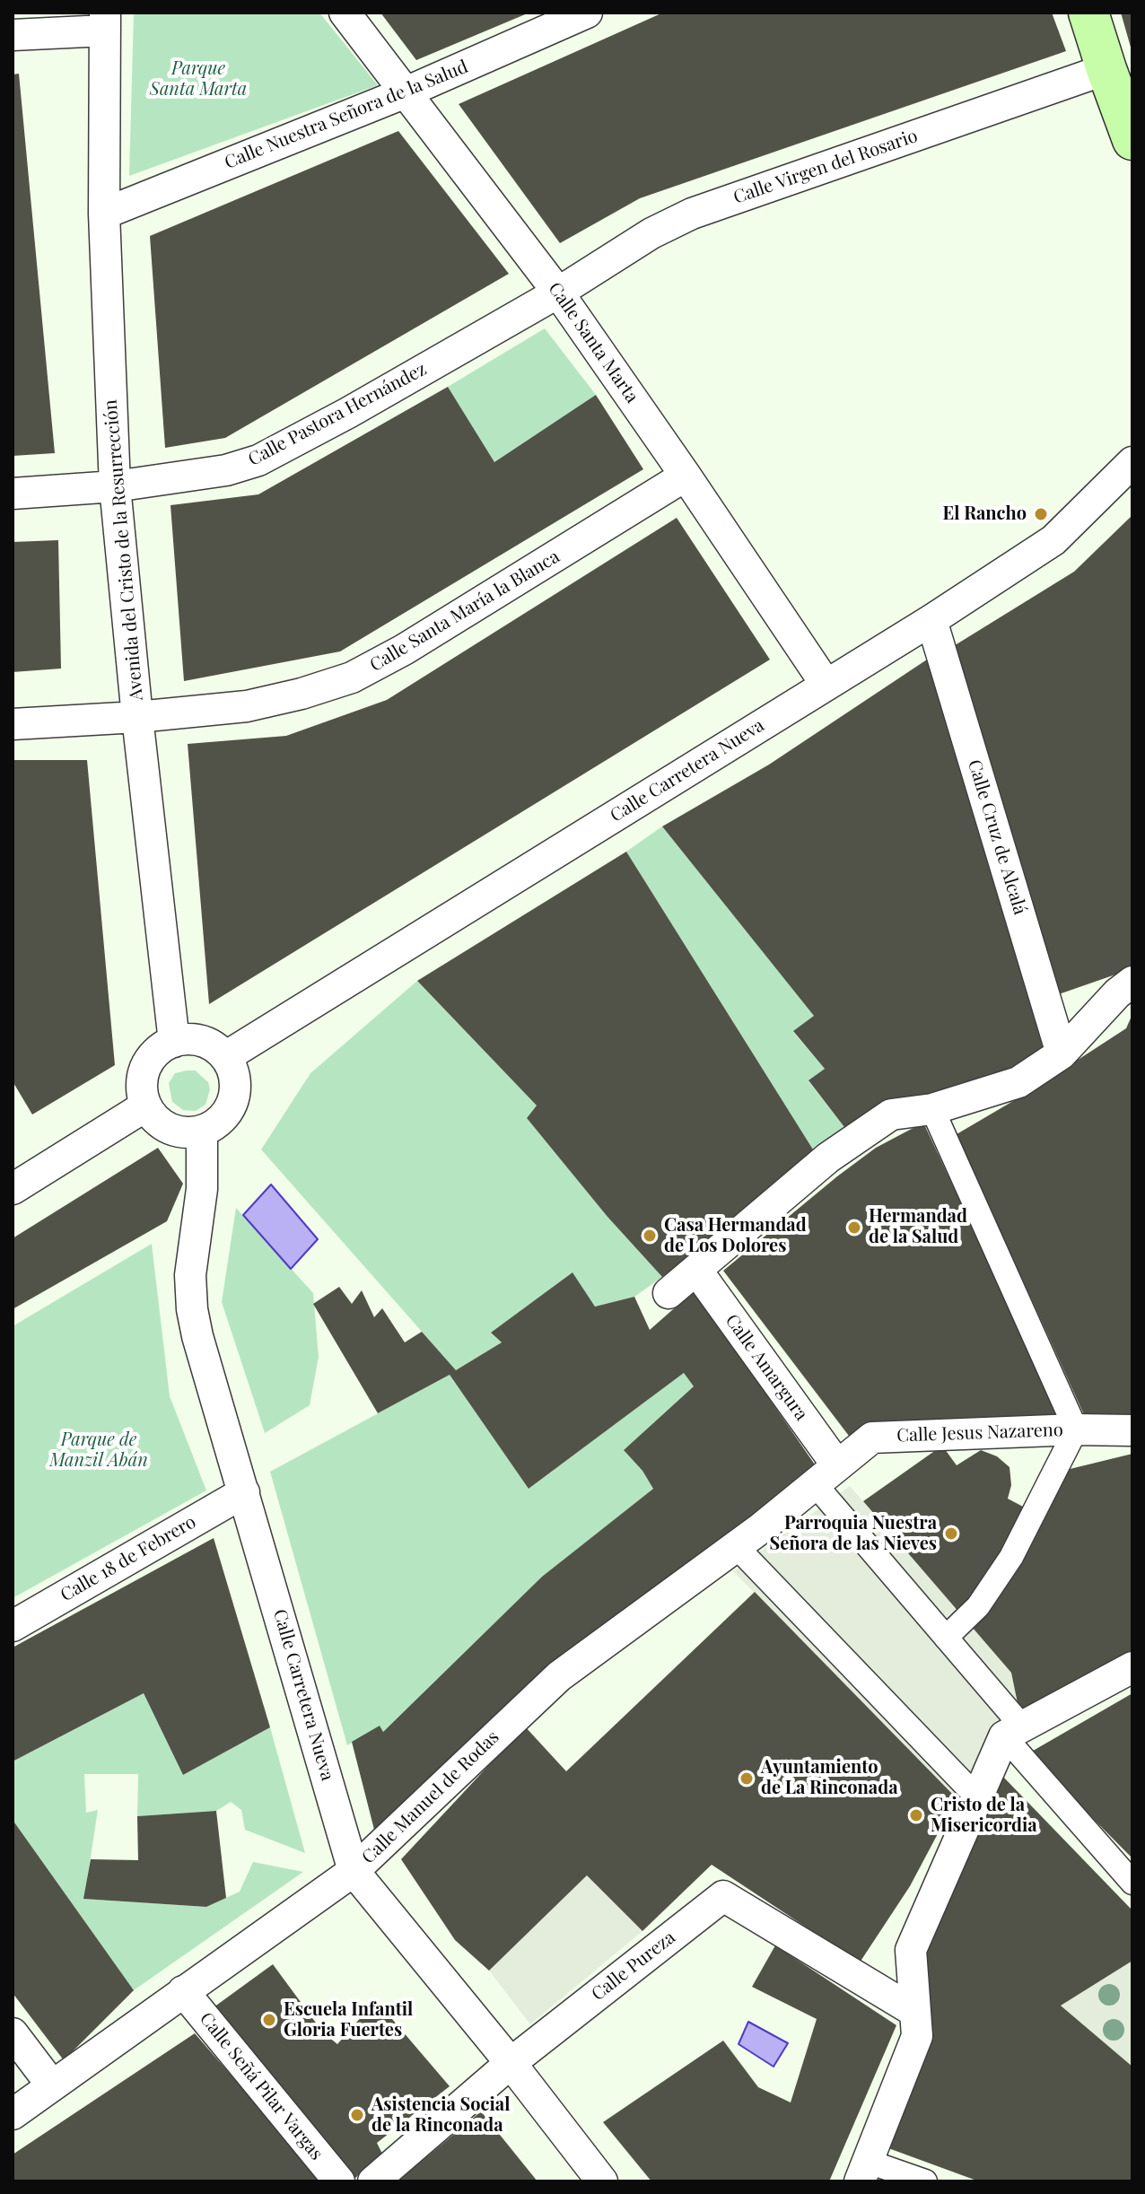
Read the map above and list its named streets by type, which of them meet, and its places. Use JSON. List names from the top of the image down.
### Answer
{
  "streets": {
    "street": [
      "Calle Nuestra Señora de la Salud",
      "Calle Virgen del Rosario",
      "Calle Santa Marta",
      "Calle Pastora Hernández",
      "Avenida del Cristo de la Resurrección",
      "Calle Santa María la Blanca",
      "Calle Carretera Nueva",
      "Calle Cruz de Alcalá",
      "Calle Amargura",
      "Calle Jesus Nazareno",
      "Calle 18 de Febrero",
      "Calle Manuel de Rodas",
      "Calle Pureza",
      "Calle Señá Pilar Vargas"
    ]
  },
  "crossings": [
    ["Calle Nuestra Señora de la Salud", "Calle Santa Marta"],
    ["Calle Nuestra Señora de la Salud", "Avenida del Cristo de la Resurrección"],
    ["Calle Virgen del Rosario", "Calle Santa Marta"],
    ["Calle Virgen del Rosario", "Calle Pastora Hernández"],
    ["Calle Santa Marta", "Calle Pastora Hernández"],
    ["Calle Santa Marta", "Calle Santa María la Blanca"],
    ["Calle Santa Marta", "Calle Carretera Nueva"],
    ["Calle Pastora Hernández", "Avenida del Cristo de la Resurrección"],
    ["Avenida del Cristo de la Resurrección", "Calle Santa María la Blanca"],
    ["Avenida del Cristo de la Resurrección", "Calle Carretera Nueva"],
    ["Calle Carretera Nueva", "Calle Cruz de Alcalá"],
    ["Calle Carretera Nueva", "Calle 18 de Febrero"],
    ["Calle Carretera Nueva", "Calle Manuel de Rodas"],
    ["Calle Carretera Nueva", "Calle Pureza"],
    ["Calle Amargura", "Calle Jesus Nazareno"],
    ["Calle Amargura", "Calle Manuel de Rodas"],
    ["Calle Jesus Nazareno", "Calle Manuel de Rodas"],
    ["Calle Manuel de Rodas", "Calle Señá Pilar Vargas"]
  ],
  "parks": ["Parque Santa Marta", "Parque de Manzil Abán"],
  "places": [
    "El Rancho",
    "Hermandad de la Salud",
    "Casa Hermandad de Los Dolores",
    "Parroquia Nuestra Señora de las Nieves",
    "Ayuntamiento de La Rinconada",
    "Cristo de la Misericordia",
    "Escuela Infantil Gloria Fuertes",
    "Asistencia Social de la Rinconada"
  ]
}
